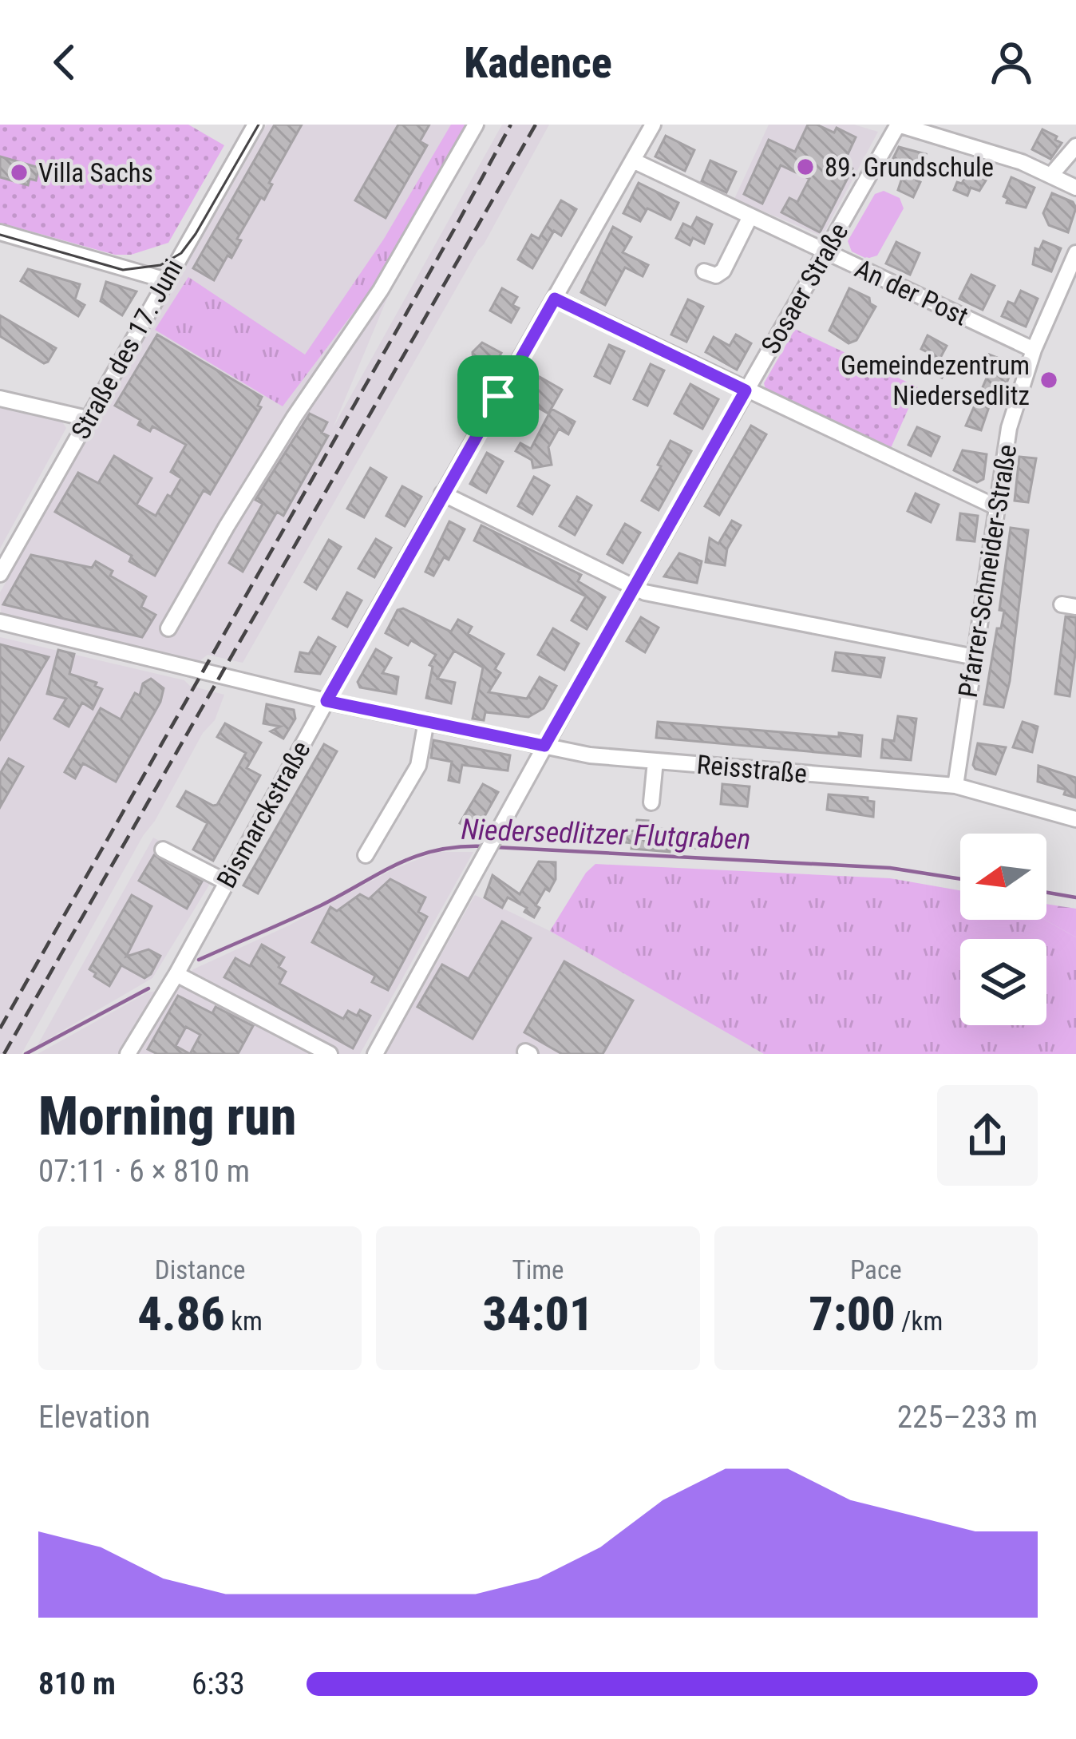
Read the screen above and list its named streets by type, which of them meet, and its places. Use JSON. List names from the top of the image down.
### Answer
{
  "streets": {
    "street": [
      "Sosaer Straße",
      "An der Post",
      "Straße des 17. Juni",
      "Pfarrer-Schneider-Straße",
      "Reisstraße",
      "Bismarckstraße"
    ]
  },
  "crossings": [
    ["Sosaer Straße", "An der Post"],
    ["Sosaer Straße", "Reisstraße"],
    ["An der Post", "Pfarrer-Schneider-Straße"],
    ["An der Post", "Bismarckstraße"],
    ["Pfarrer-Schneider-Straße", "Reisstraße"],
    ["Reisstraße", "Bismarckstraße"]
  ],
  "water": ["Niedersedlitzer Flutgraben"],
  "places": ["89. Grundschule", "Villa Sachs", "Gemeindezentrum Niedersedlitz"],
  "north": "left",
  "page": {
    "header": "Kadence",
    "heading": ["Morning run", "07:11 · 6 × 810 m"],
    "stats": [
      ["Distance", "4.86 km"],
      ["Time", "34:01"],
      ["Pace", "7:00 /km"]
    ],
    "chart": ["Elevation", "225–233 m"],
    "list": [
      {
        "name": "810 m",
        "note": "6:33"
      }
    ]
  }
}
